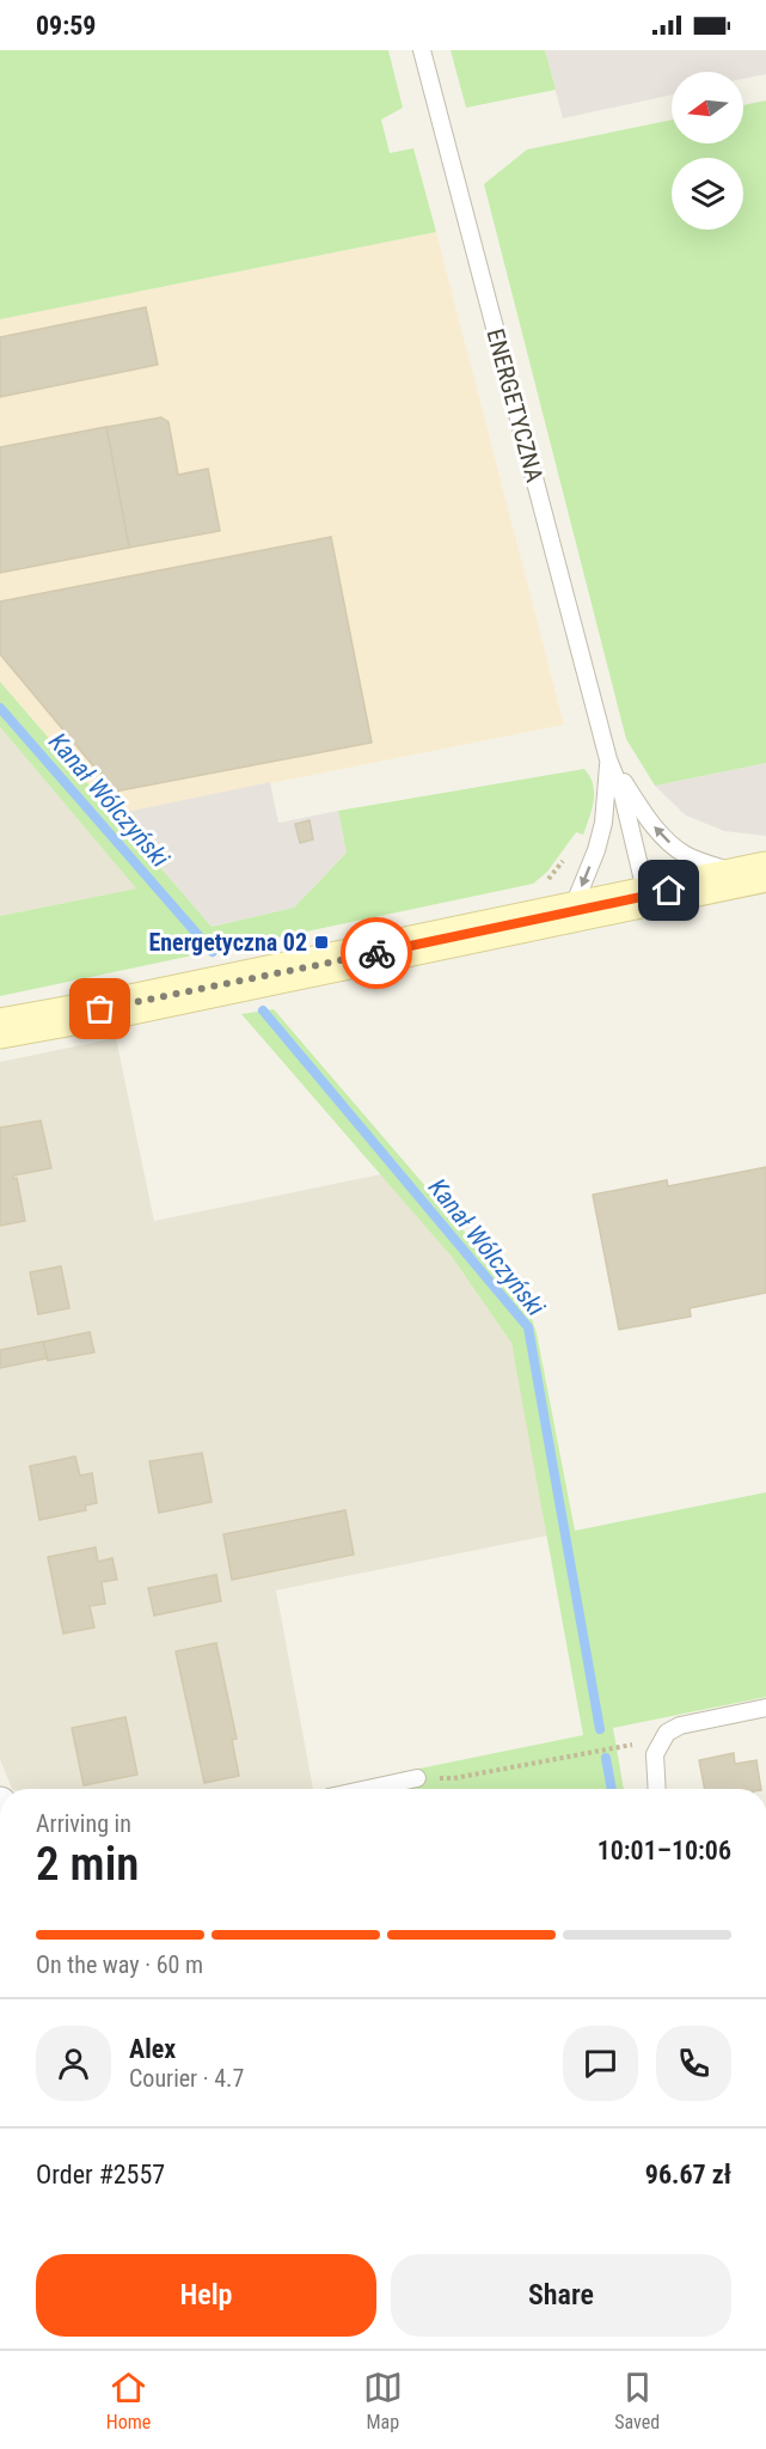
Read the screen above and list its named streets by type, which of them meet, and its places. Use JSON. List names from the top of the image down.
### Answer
{
  "streets": {
    "lane": ["ENERGETYCZNA"]
  },
  "water": ["Kanał Wólczyński"],
  "places": {
    "transit": ["Energetyczna 02"]
  },
  "north": "left",
  "page": {
    "status": "09:59",
    "heading": ["2 min", "Arriving in", "10:01–10:06"],
    "panel": [
      "Alex",
      "Courier · 4.7",
      "Order #2557",
      "96.67 zł"
    ],
    "bar": "On the way · 60 m",
    "buttons": ["Help", "Share"],
    "tabs": ["Home", "Map", "Saved"]
  }
}
